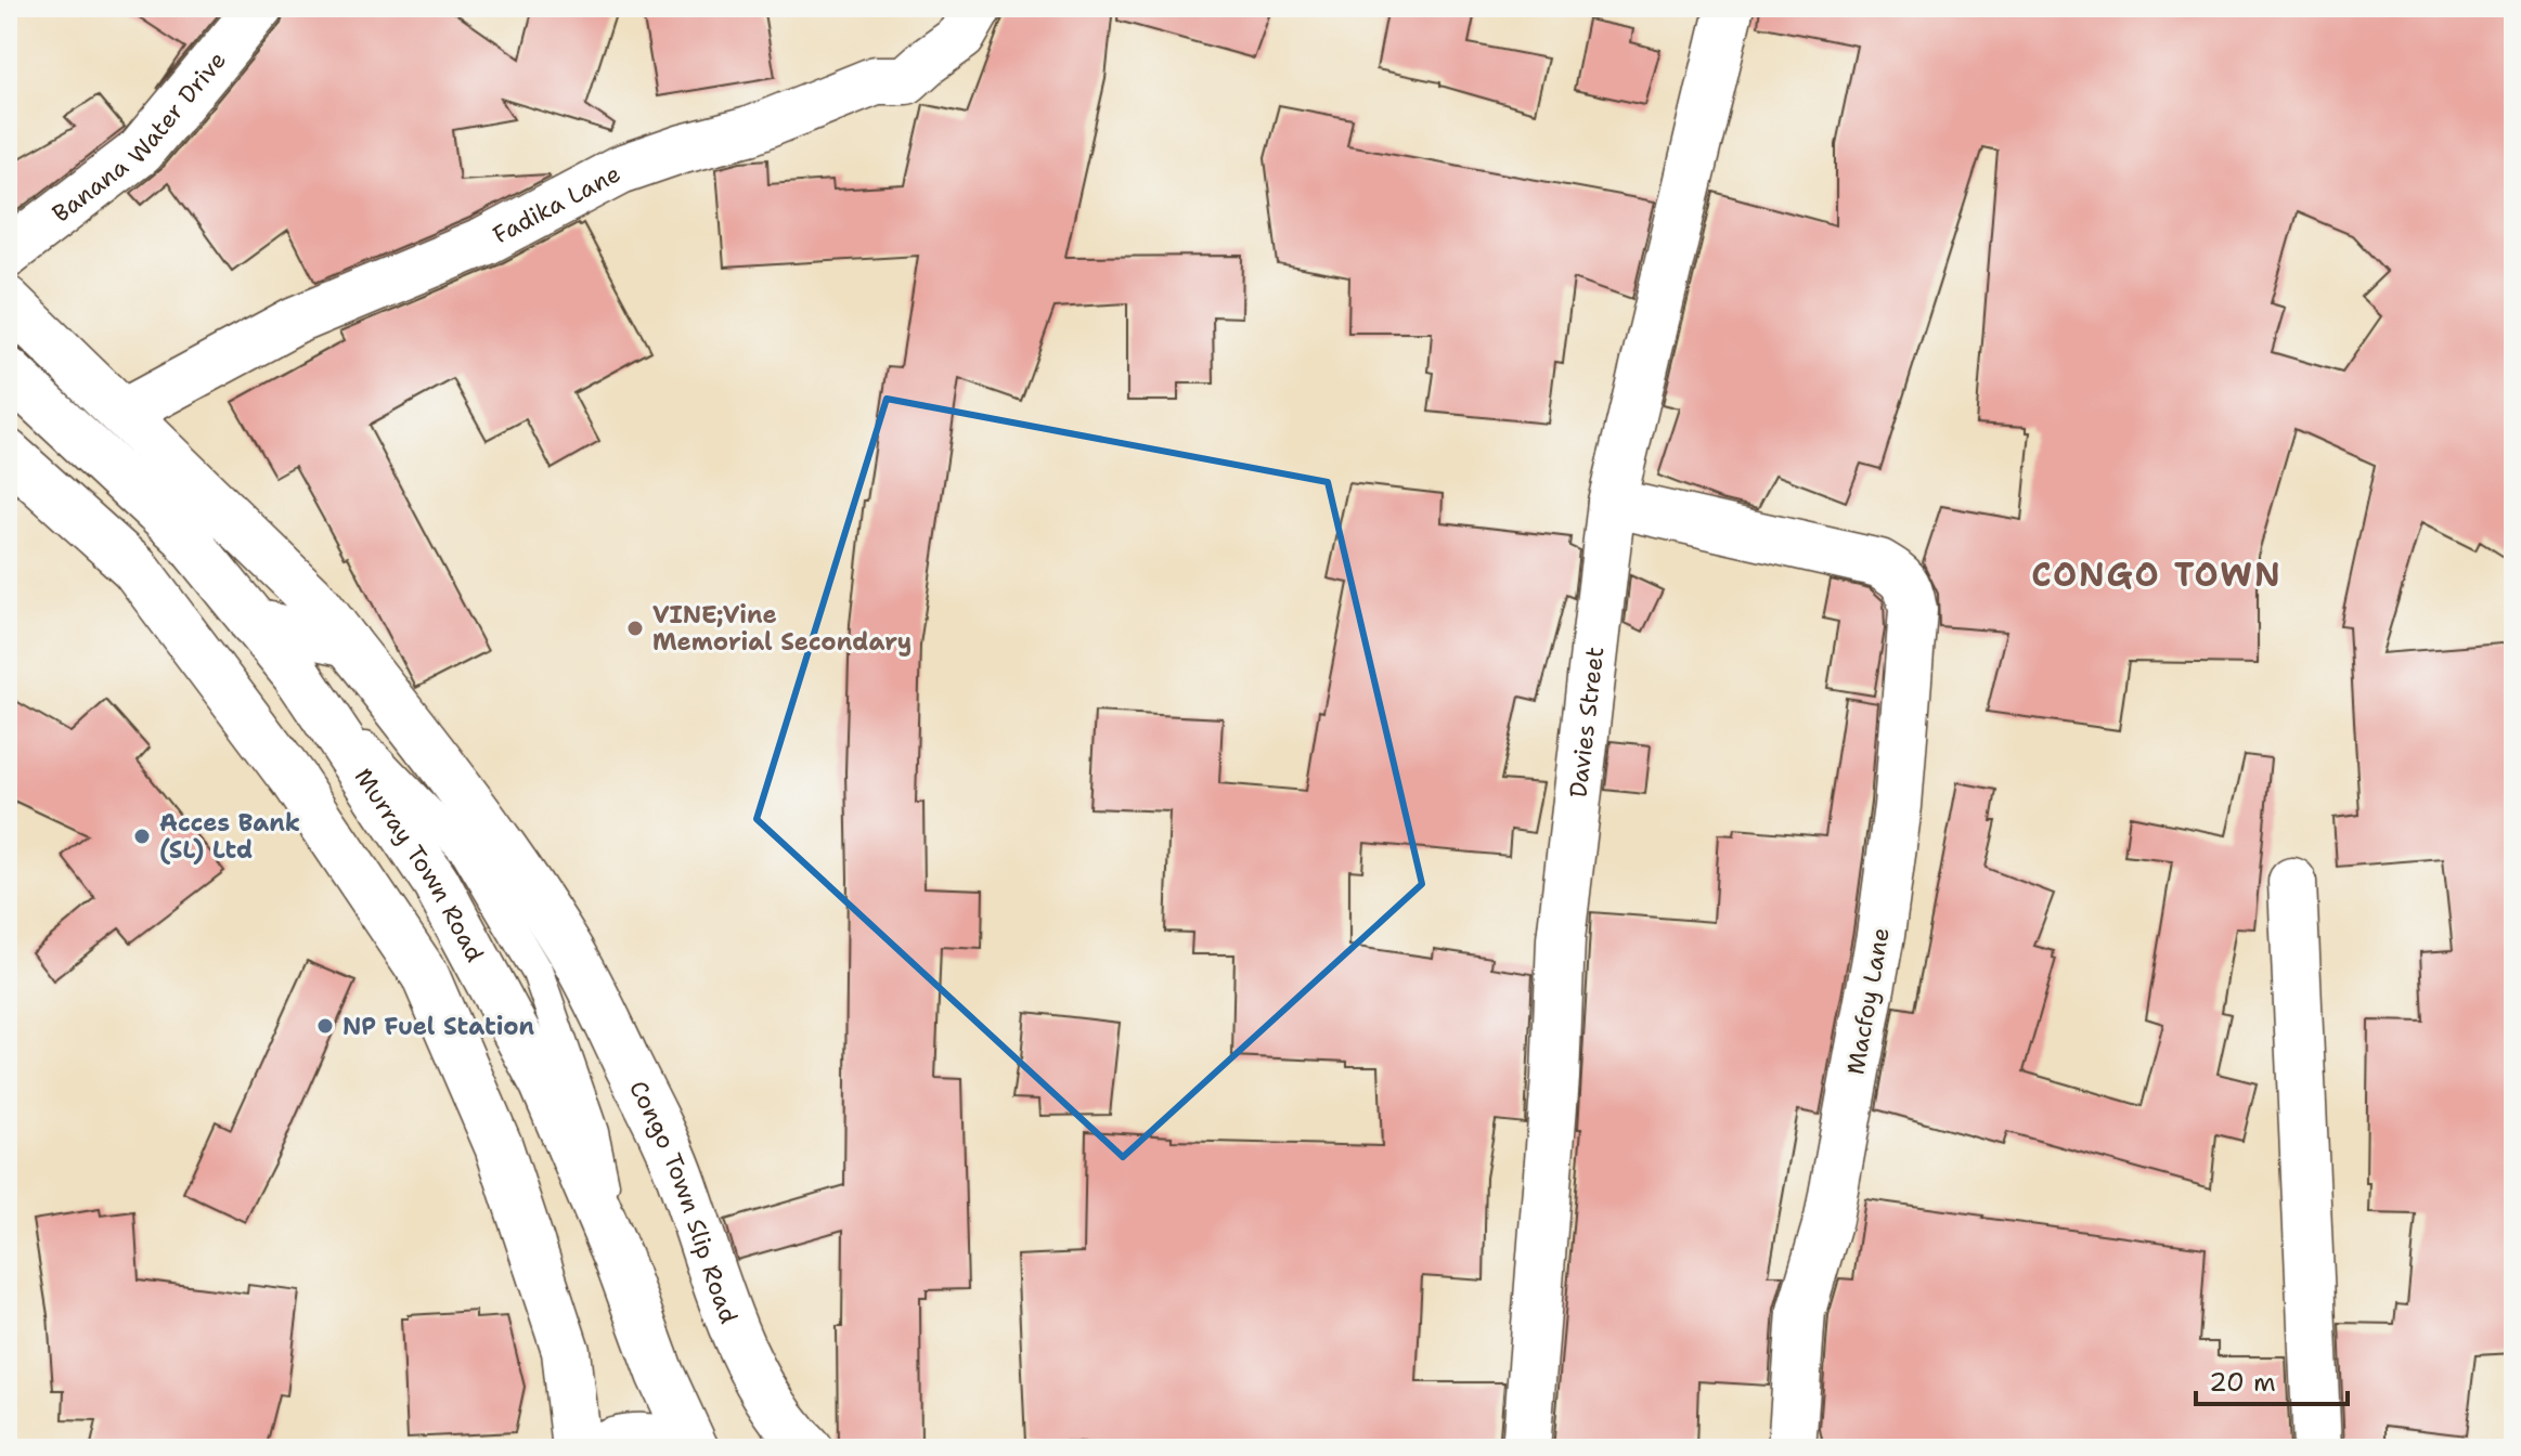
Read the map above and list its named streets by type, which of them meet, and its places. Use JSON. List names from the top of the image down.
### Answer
{
  "streets": {
    "street": [
      "Banana Water Drive",
      "Fadika Lane",
      "Davies Street",
      "Murray Town Road",
      "Macfoy Lane",
      "Congo Town Slip Road"
    ]
  },
  "crossings": [
    ["Fadika Lane", "Congo Town Slip Road"],
    ["Davies Street", "Macfoy Lane"]
  ],
  "districts": ["CONGO TOWN"],
  "places": ["VINE;Vine Memorial Secondary", "Acces Bank (SL) Ltd", "NP Fuel Station"],
  "scale_bar": "20 m"
}
